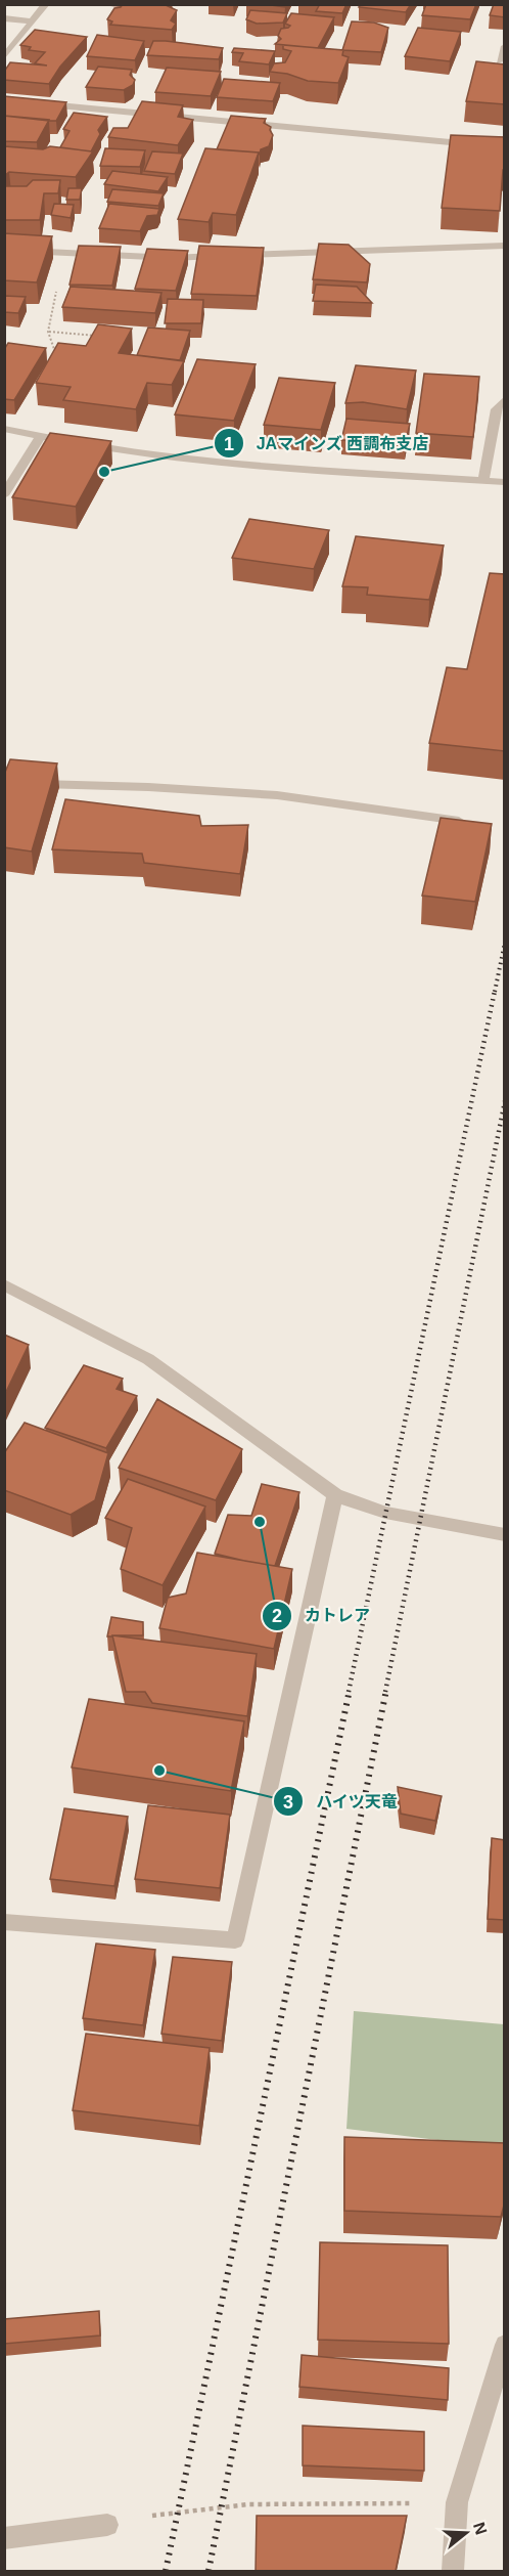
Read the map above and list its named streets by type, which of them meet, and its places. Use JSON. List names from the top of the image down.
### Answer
{
  "places": ["JAマインズ 西調布支店", "カトレア", "ハイツ天竜"],
  "north": "right"
}
